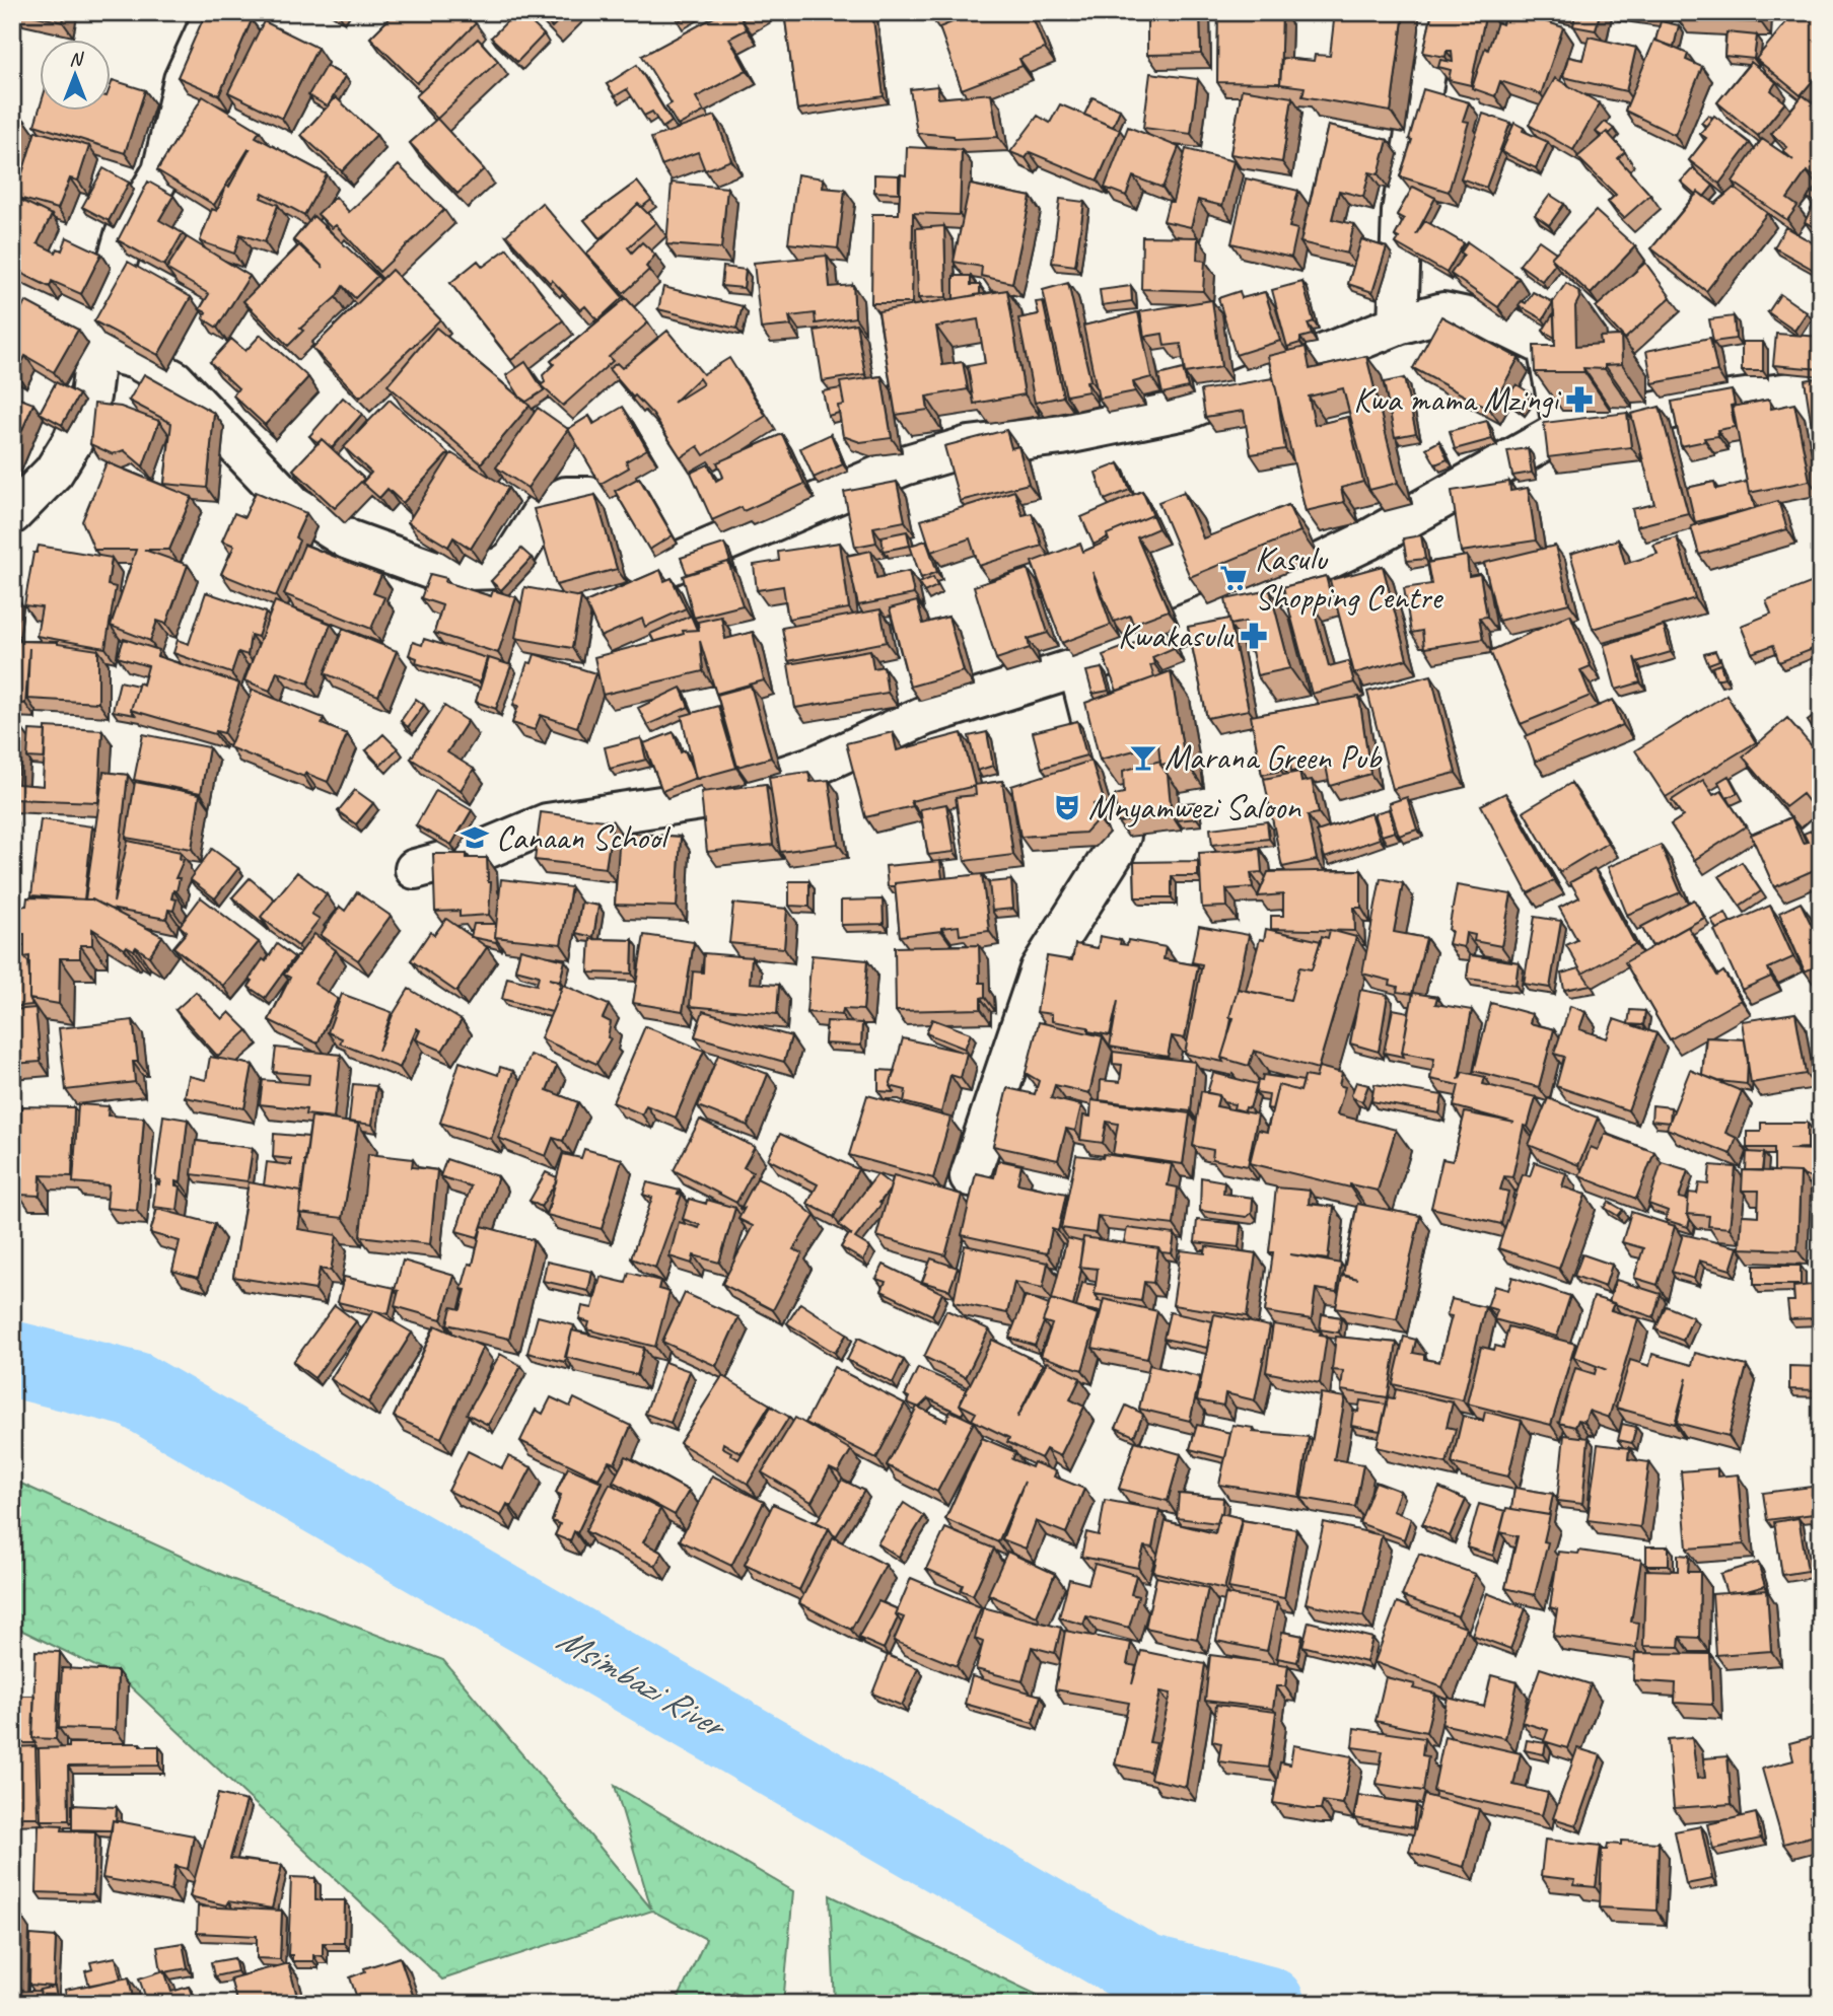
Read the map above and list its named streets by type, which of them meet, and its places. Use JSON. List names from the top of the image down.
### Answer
{
  "water": ["Msimbazi River"],
  "places": {
    "pharmacy": ["Kwa mama Mzingi", "Kwakasulu"],
    "supermarket": ["Kasulu Shopping Centre"],
    "bar": ["Marana Green Pub"],
    "theatre": ["Mnyamwezi Saloon"],
    "school or university": ["Canaan School"]
  },
  "north": "top"
}
